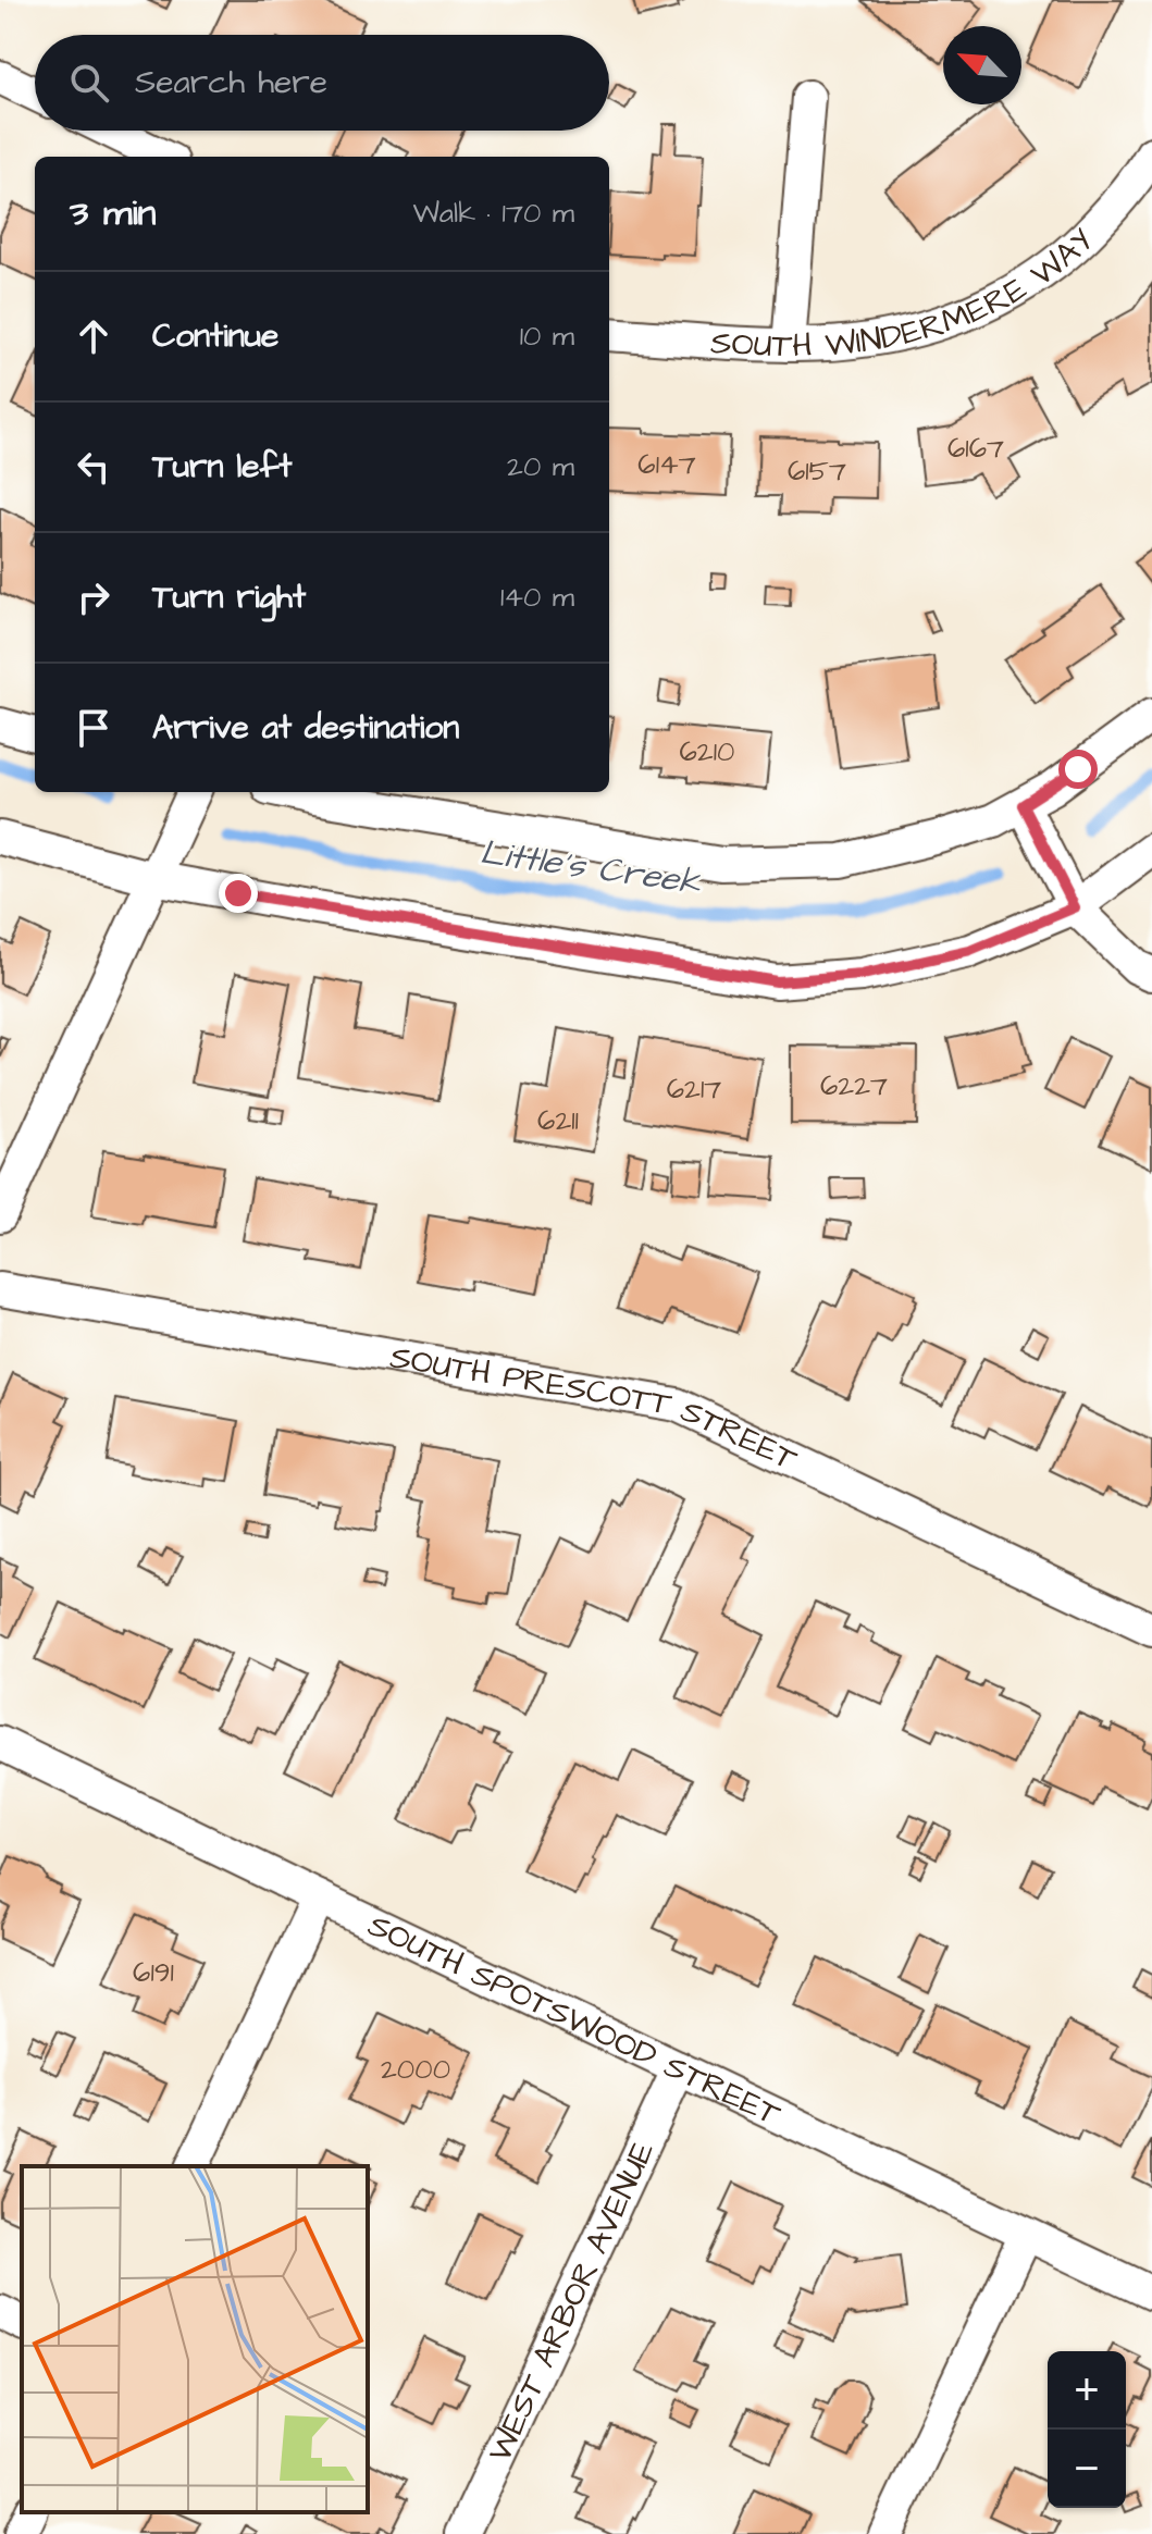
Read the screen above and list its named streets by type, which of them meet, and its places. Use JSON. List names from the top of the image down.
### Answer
{
  "streets": {
    "street": [
      "SOUTH WINDERMERE WAY",
      "SOUTH PRESCOTT STREET",
      "SOUTH SPOTSWOOD STREET",
      "WEST ARBOR AVENUE"
    ]
  },
  "crossings": [
    ["SOUTH SPOTSWOOD STREET", "WEST ARBOR AVENUE"]
  ],
  "water": ["Little's Creek"],
  "house_numbers": [
    "6167",
    "6147",
    "6157",
    "6210",
    "6227",
    "6217",
    "6211",
    "6191",
    "2000"
  ],
  "north": "top left",
  "page": {
    "search": "Search here",
    "heading": ["3 min", "Walk · 170 m"],
    "list": [
      ["Continue", "10 m"],
      ["Turn left", "20 m"],
      ["Turn right", "140 m"],
      "Arrive at destination"
    ],
    "map_buttons": ["+", "−"]
  }
}
